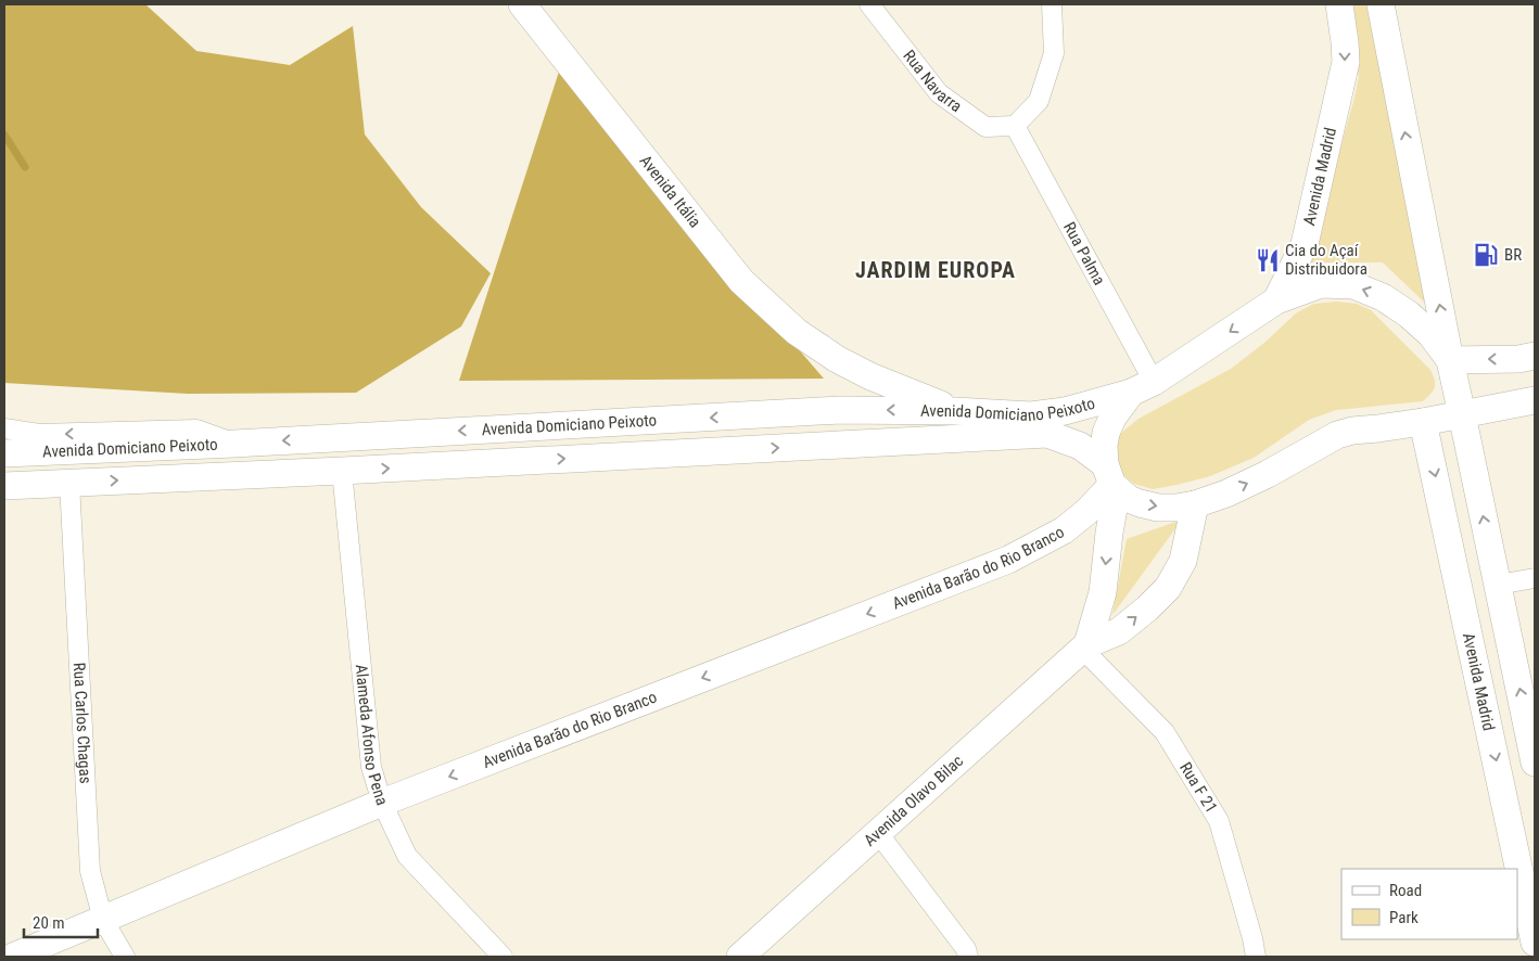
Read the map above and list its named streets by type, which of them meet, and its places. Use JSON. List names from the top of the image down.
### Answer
{
  "streets": {
    "main road": [
      "Avenida Madrid",
      "Avenida Itália",
      "Avenida Domiciano Peixoto",
      "Avenida Barão do Rio Branco",
      "Avenida Olavo Bilac"
    ],
    "street": [
      "Rua Navarra",
      "Rua Palma",
      "Rua Carlos Chagas",
      "Alameda Afonso Pena",
      "Rua F 21"
    ]
  },
  "crossings": [
    ["Rua Navarra", "Rua Palma"],
    ["Avenida Madrid", "Avenida Domiciano Peixoto"],
    ["Avenida Itália", "Avenida Domiciano Peixoto"],
    ["Rua Palma", "Avenida Domiciano Peixoto"],
    ["Avenida Domiciano Peixoto", "Avenida Barão do Rio Branco"],
    ["Avenida Domiciano Peixoto", "Rua Carlos Chagas"],
    ["Avenida Domiciano Peixoto", "Alameda Afonso Pena"],
    ["Avenida Domiciano Peixoto", "Avenida Olavo Bilac"],
    ["Avenida Barão do Rio Branco", "Rua Carlos Chagas"],
    ["Avenida Barão do Rio Branco", "Alameda Afonso Pena"],
    ["Rua F 21", "Avenida Olavo Bilac"]
  ],
  "one_way": ["Avenida Barão do Rio Branco"],
  "districts": ["JARDIM EUROPA"],
  "places": {
    "fuel station": ["BR"],
    "restaurant": ["Cia do Açaí Distribuidora"]
  },
  "legend": ["Road", "Park"],
  "scale_bar": "20 m"
}
